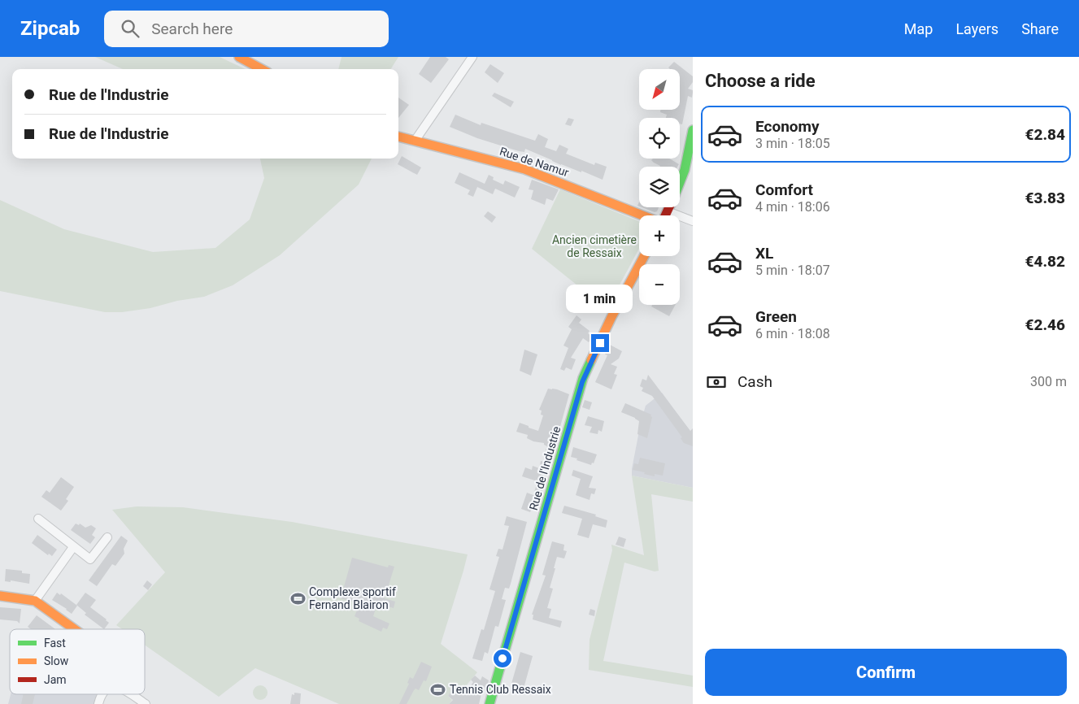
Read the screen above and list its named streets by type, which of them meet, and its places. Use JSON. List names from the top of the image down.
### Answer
{
  "streets": {
    "street": ["Rue de Namur", "Rue de l'Industrie"]
  },
  "parks": ["Ancien cimetière de Ressaix"],
  "places": {
    "sports": ["Complexe sportif Fernand Blairon", "Tennis Club Ressaix"]
  },
  "legend": ["Fast", "Slow", "Jam"],
  "north": "bottom left",
  "page": {
    "header": "Zipcab",
    "search": "Search here",
    "nav": ["Map", "Layers", "Share"],
    "heading": "Choose a ride",
    "map_buttons": ["+", "−"],
    "banner": ["Rue de l'Industrie", "Rue de l'Industrie"],
    "list": [
      {
        "name": "Economy",
        "note": "3 min · 18:05",
        "value": "€2.84"
      },
      {
        "name": "Comfort",
        "note": "4 min · 18:06",
        "value": "€3.83"
      },
      {
        "name": "XL",
        "note": "5 min · 18:07",
        "value": "€4.82"
      },
      {
        "name": "Green",
        "note": "6 min · 18:08",
        "value": "€2.46"
      }
    ],
    "bubble": "1 min",
    "pay": ["Cash", "300 m"],
    "buttons": "Confirm"
  }
}
